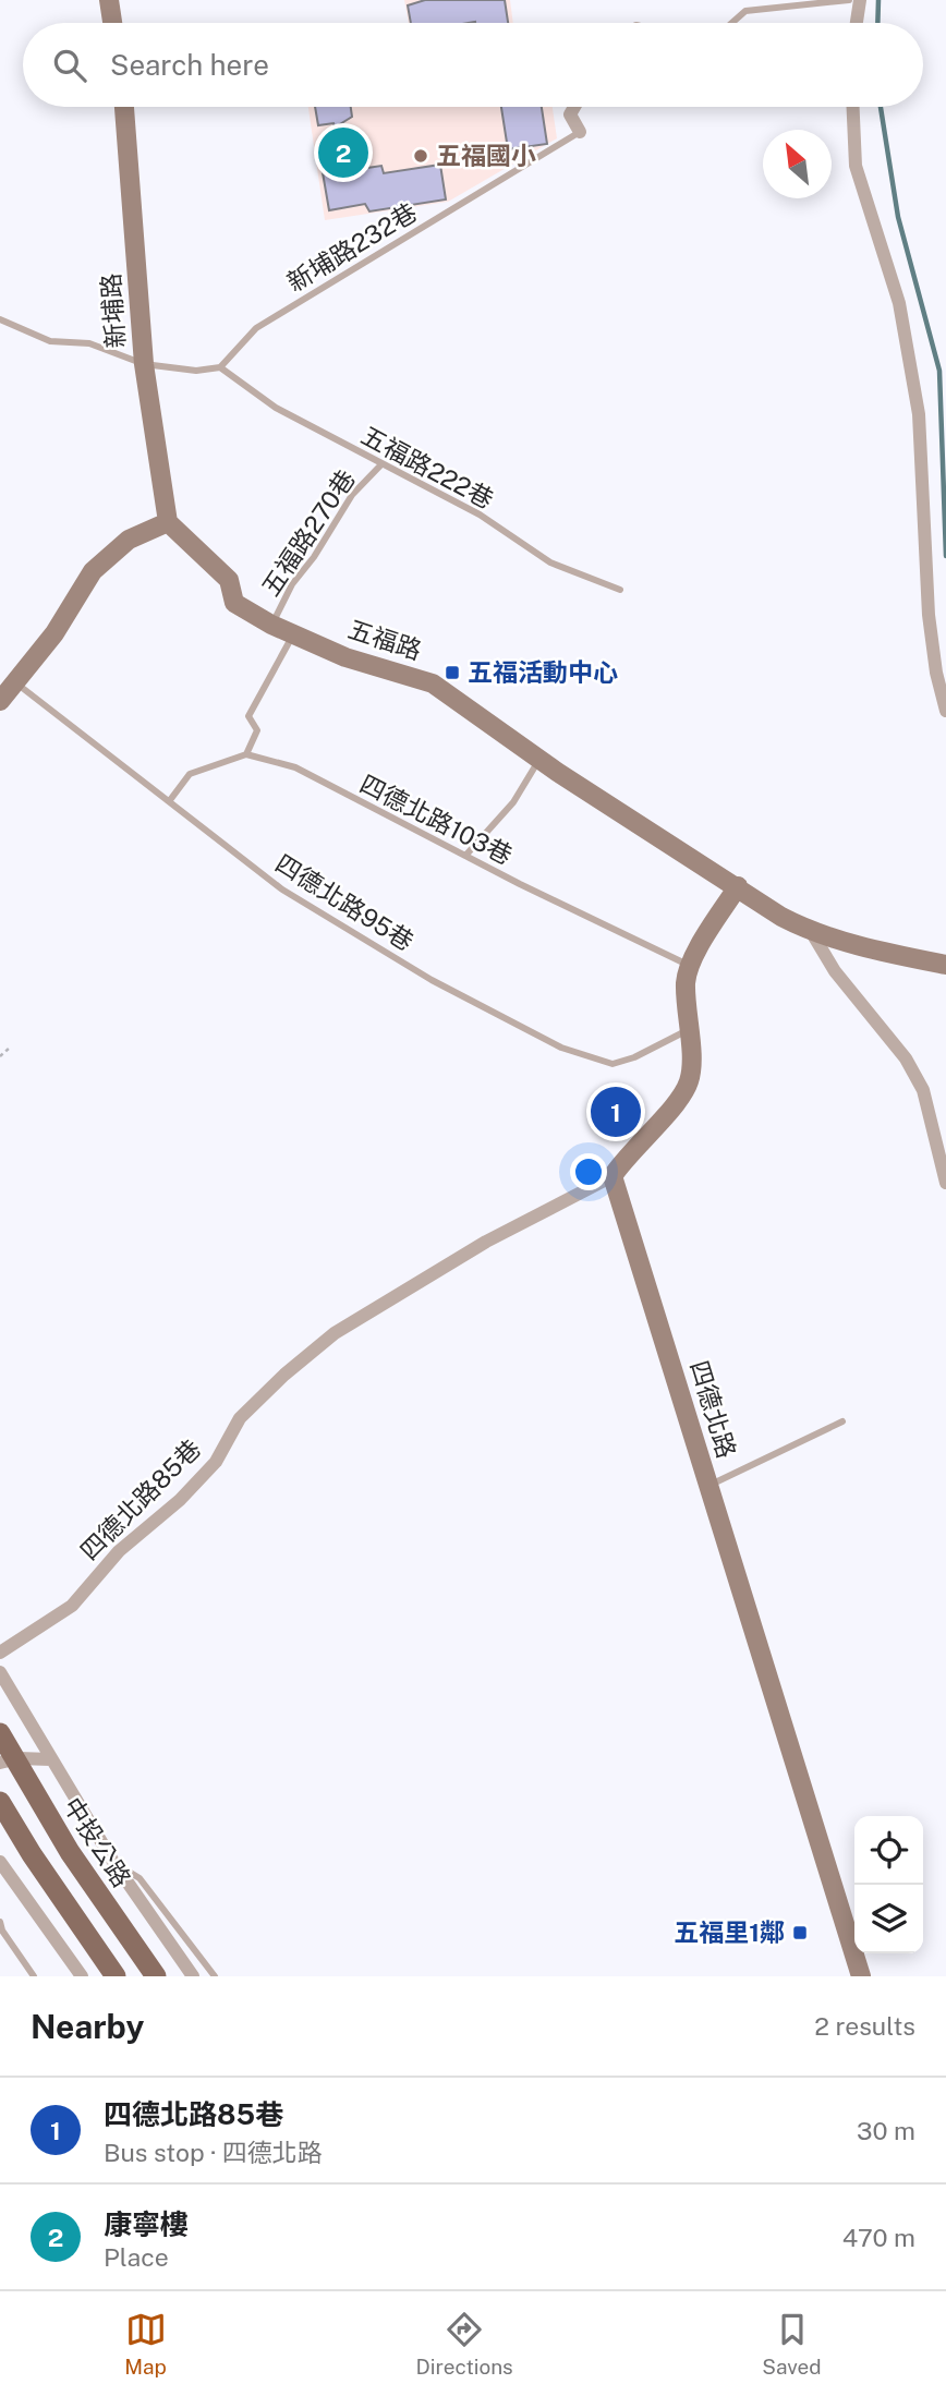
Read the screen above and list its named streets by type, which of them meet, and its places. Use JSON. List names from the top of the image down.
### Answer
{
  "streets": {
    "main road": ["中投公路"],
    "street": [
      "新埔路",
      "五福路",
      "四德北路",
      "四德北路85巷"
    ],
    "lane": [
      "新埔路232巷",
      "五福路222巷",
      "五福路270巷",
      "四德北路103巷",
      "四德北路95巷"
    ]
  },
  "crossings": [
    ["新埔路232巷", "五福路222巷"],
    ["新埔路", "五福路"],
    ["五福路222巷", "五福路270巷"],
    ["五福路270巷", "五福路"],
    ["四德北路", "四德北路85巷"]
  ],
  "places": {
    "other": ["五福國小"],
    "transit": ["五福活動中心", "五福里1鄰"]
  },
  "north": "top left",
  "page": {
    "search": "Search here",
    "pins": ["2", "1"],
    "heading": ["Nearby", "2 results"],
    "list": [
      {
        "mark": "1",
        "name": "四德北路85巷",
        "note": "Bus stop · 四德北路",
        "value": "30 m"
      },
      {
        "mark": "2",
        "name": "康寧樓",
        "note": "Place",
        "value": "470 m"
      }
    ],
    "nav": ["Map", "Directions", "Saved"]
  }
}
